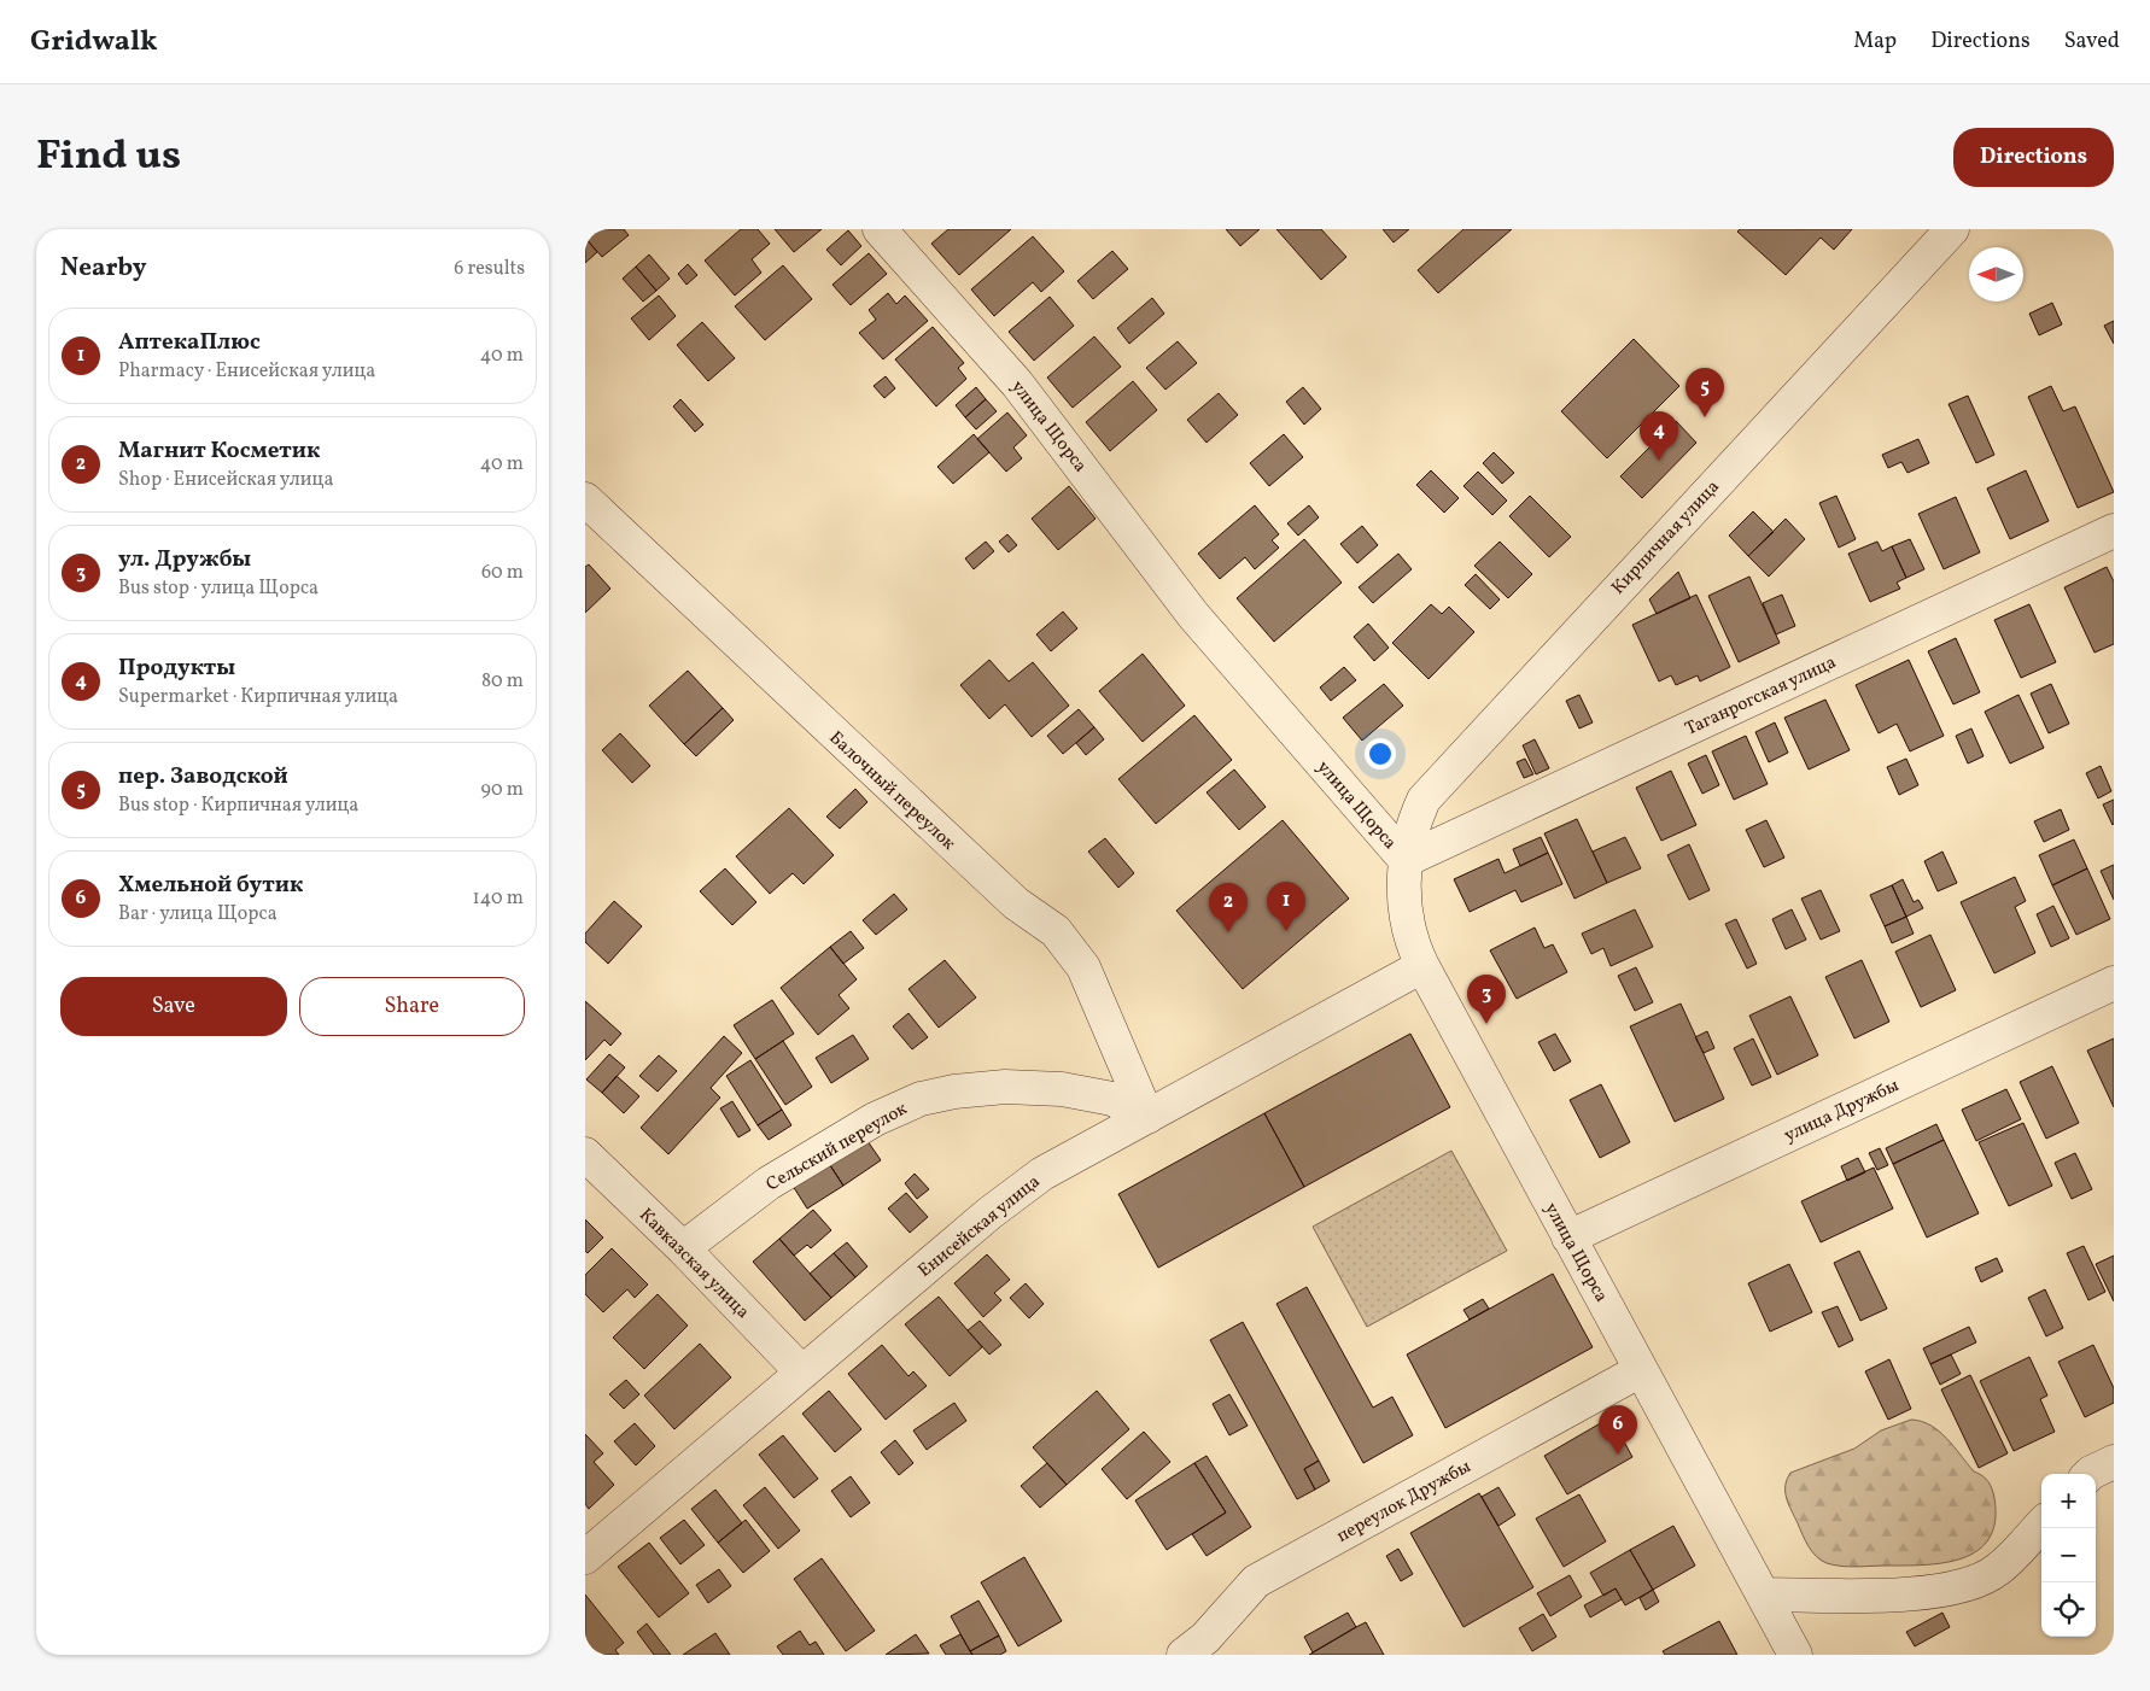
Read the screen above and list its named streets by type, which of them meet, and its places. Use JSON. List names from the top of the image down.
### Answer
{
  "streets": {
    "street": [
      "улица Щорса",
      "Кирпичная улица",
      "Таганрогская улица",
      "Балочный переулок",
      "улица Дружбы",
      "Сельский переулок",
      "Енисейская улица",
      "Кавказская улица",
      "переулок Дружбы"
    ]
  },
  "crossings": [
    ["улица Щорса", "Кирпичная улица"],
    ["улица Щорса", "Таганрогская улица"],
    ["улица Щорса", "улица Дружбы"],
    ["улица Щорса", "Енисейская улица"],
    ["улица Щорса", "переулок Дружбы"],
    ["Кирпичная улица", "Таганрогская улица"],
    ["Балочный переулок", "Сельский переулок"],
    ["Балочный переулок", "Енисейская улица"],
    ["Сельский переулок", "Енисейская улица"],
    ["Сельский переулок", "Кавказская улица"],
    ["Енисейская улица", "Кавказская улица"]
  ],
  "north": "left",
  "page": {
    "header": "Gridwalk",
    "nav": ["Map", "Directions", "Saved"],
    "title": "Find us",
    "buttons": [
      "Directions",
      ["Save", "Share"]
    ],
    "heading": ["Nearby", "6 results"],
    "list": [
      {
        "mark": "1",
        "name": "АптекаПлюс",
        "note": "Pharmacy · Енисейская улица",
        "value": "40 m"
      },
      {
        "mark": "2",
        "name": "Магнит Косметик",
        "note": "Shop · Енисейская улица",
        "value": "40 m"
      },
      {
        "mark": "3",
        "name": "ул. Дружбы",
        "note": "Bus stop · улица Щорса",
        "value": "60 m"
      },
      {
        "mark": "4",
        "name": "Продукты",
        "note": "Supermarket · Кирпичная улица",
        "value": "80 m"
      },
      {
        "mark": "5",
        "name": "пер. Заводской",
        "note": "Bus stop · Кирпичная улица",
        "value": "90 m"
      },
      {
        "mark": "6",
        "name": "Хмельной бутик",
        "note": "Bar · улица Щорса",
        "value": "140 m"
      }
    ],
    "pins": [
      "5",
      "4",
      "1",
      "2",
      "3",
      "6"
    ],
    "map_buttons": ["+", "−"]
  }
}
